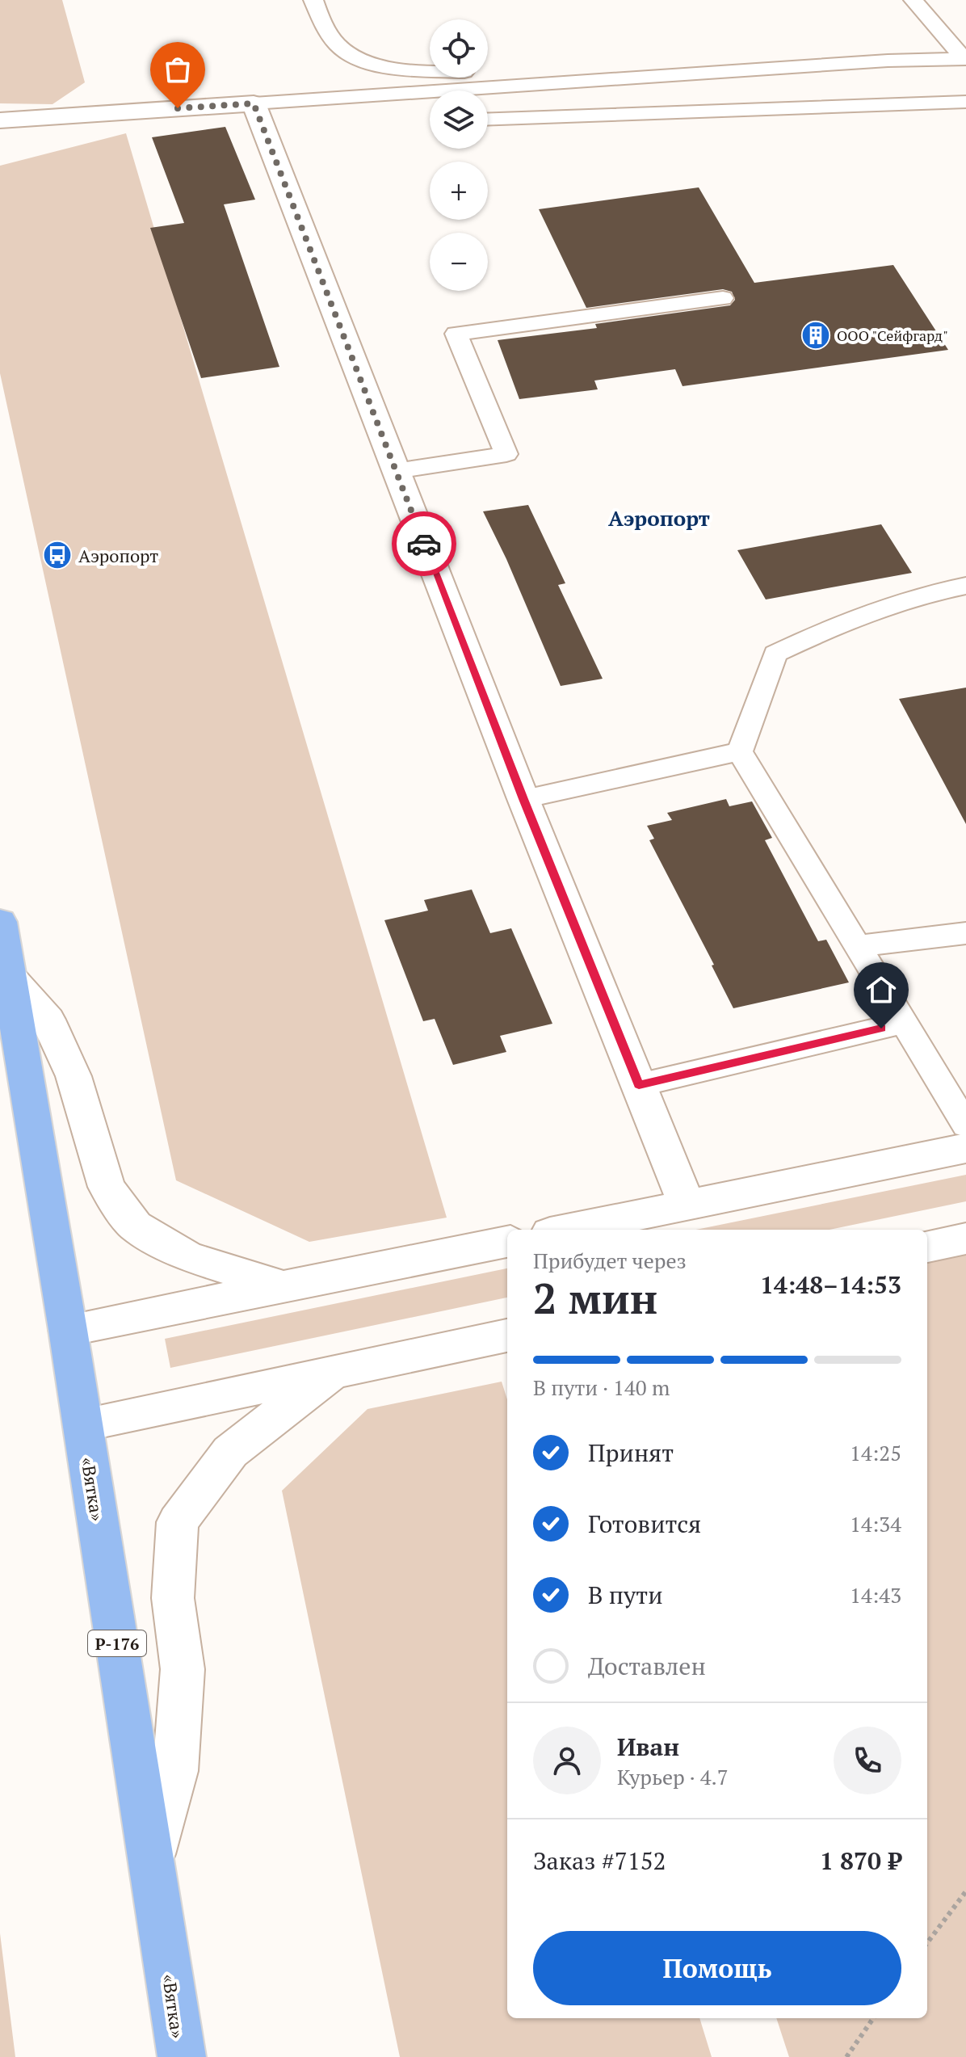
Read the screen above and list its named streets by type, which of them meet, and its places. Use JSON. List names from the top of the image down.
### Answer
{
  "streets": {
    "main road": ["«Вятка»", "Р-176"]
  },
  "districts": ["Аэропорт"],
  "places": {
    "building": ["ООО \"Сейфгард\""],
    "bus stop": ["Аэропорт"]
  },
  "page": {
    "map_buttons": ["+", "−"],
    "heading": ["2 мин", "Прибудет через", "14:48–14:53"],
    "panel": [
      "Иван",
      "Курьер · 4.7",
      "Заказ #7152",
      "1 870 ₽"
    ],
    "bar": "В пути · 140 m",
    "list": [
      ["Принят", "14:25"],
      ["Готовится", "14:34"],
      ["В пути", "14:43"],
      "Доставлен"
    ],
    "buttons": "Помощь"
  }
}
